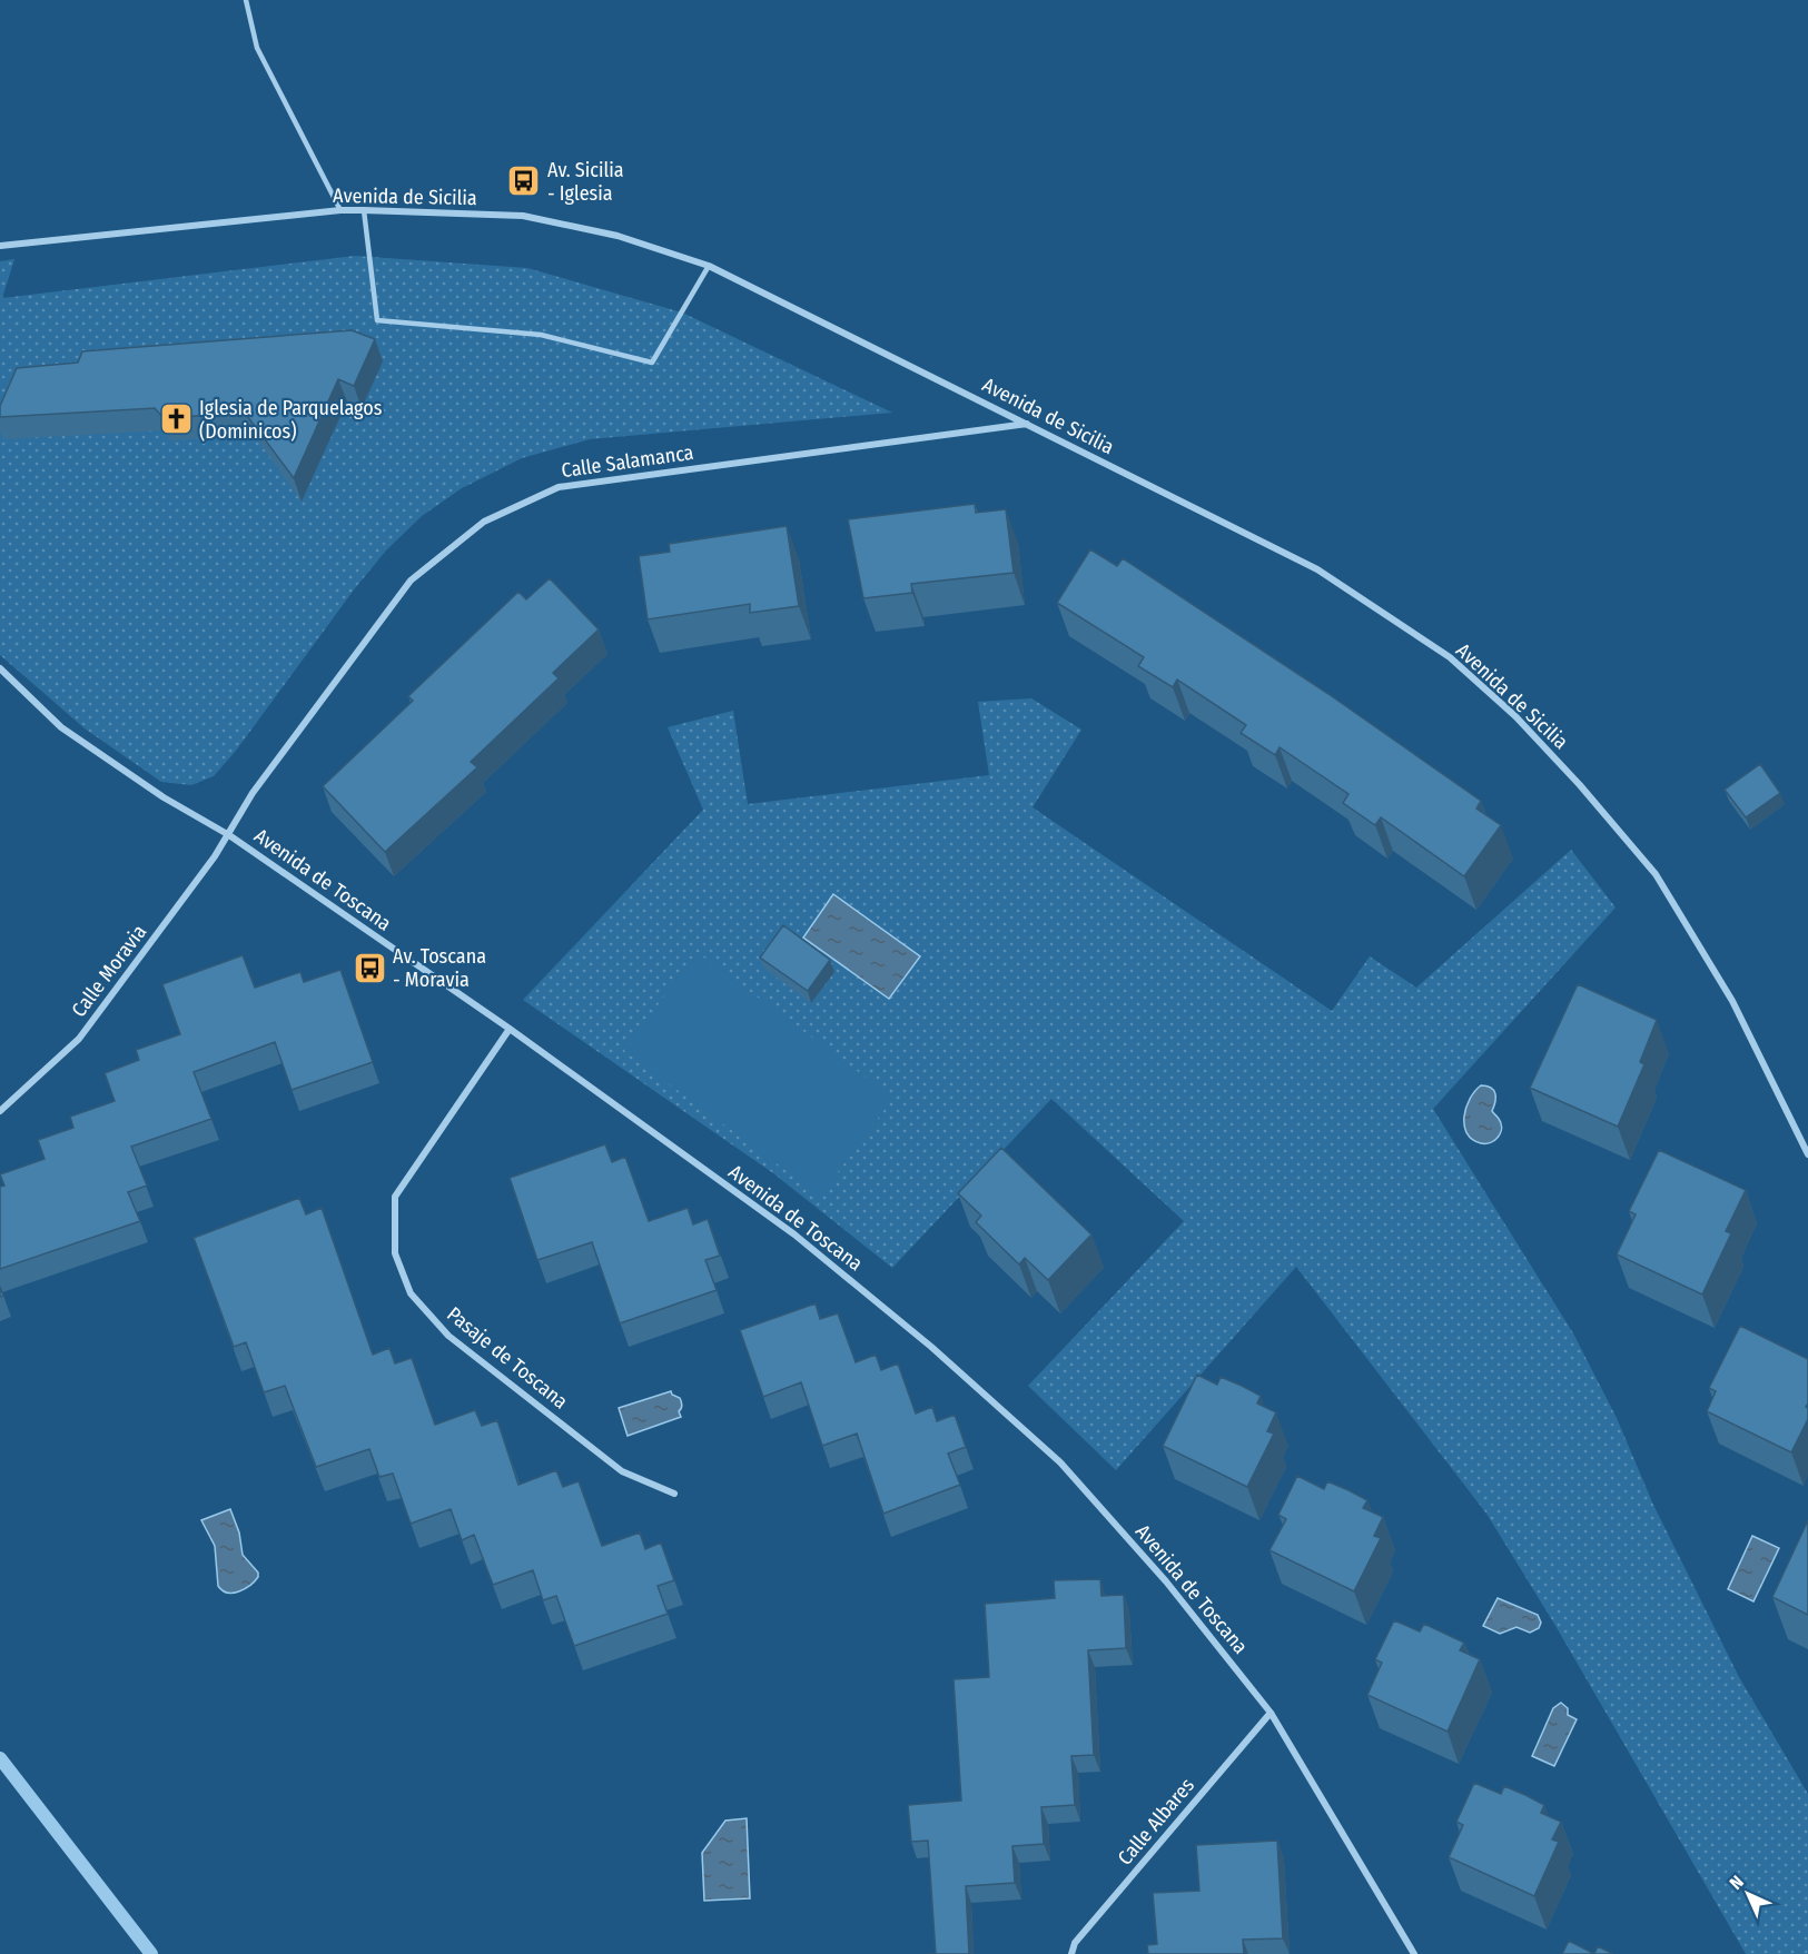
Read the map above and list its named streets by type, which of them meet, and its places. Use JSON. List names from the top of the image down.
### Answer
{
  "streets": {
    "street": [
      "Avenida de Sicilia",
      "Calle Salamanca",
      "Avenida de Toscana",
      "Calle Moravia",
      "Pasaje de Toscana",
      "Calle Albares"
    ]
  },
  "crossings": [
    ["Avenida de Sicilia", "Calle Salamanca"],
    ["Calle Salamanca", "Avenida de Toscana"],
    ["Calle Salamanca", "Calle Moravia"],
    ["Avenida de Toscana", "Calle Moravia"],
    ["Avenida de Toscana", "Pasaje de Toscana"],
    ["Avenida de Toscana", "Calle Albares"]
  ],
  "places": {
    "bus stop": ["Av. Sicilia - Iglesia", "Av. Toscana - Moravia"],
    "church": ["Iglesia de Parquelagos (Dominicos)"]
  },
  "north": "top left"
}
